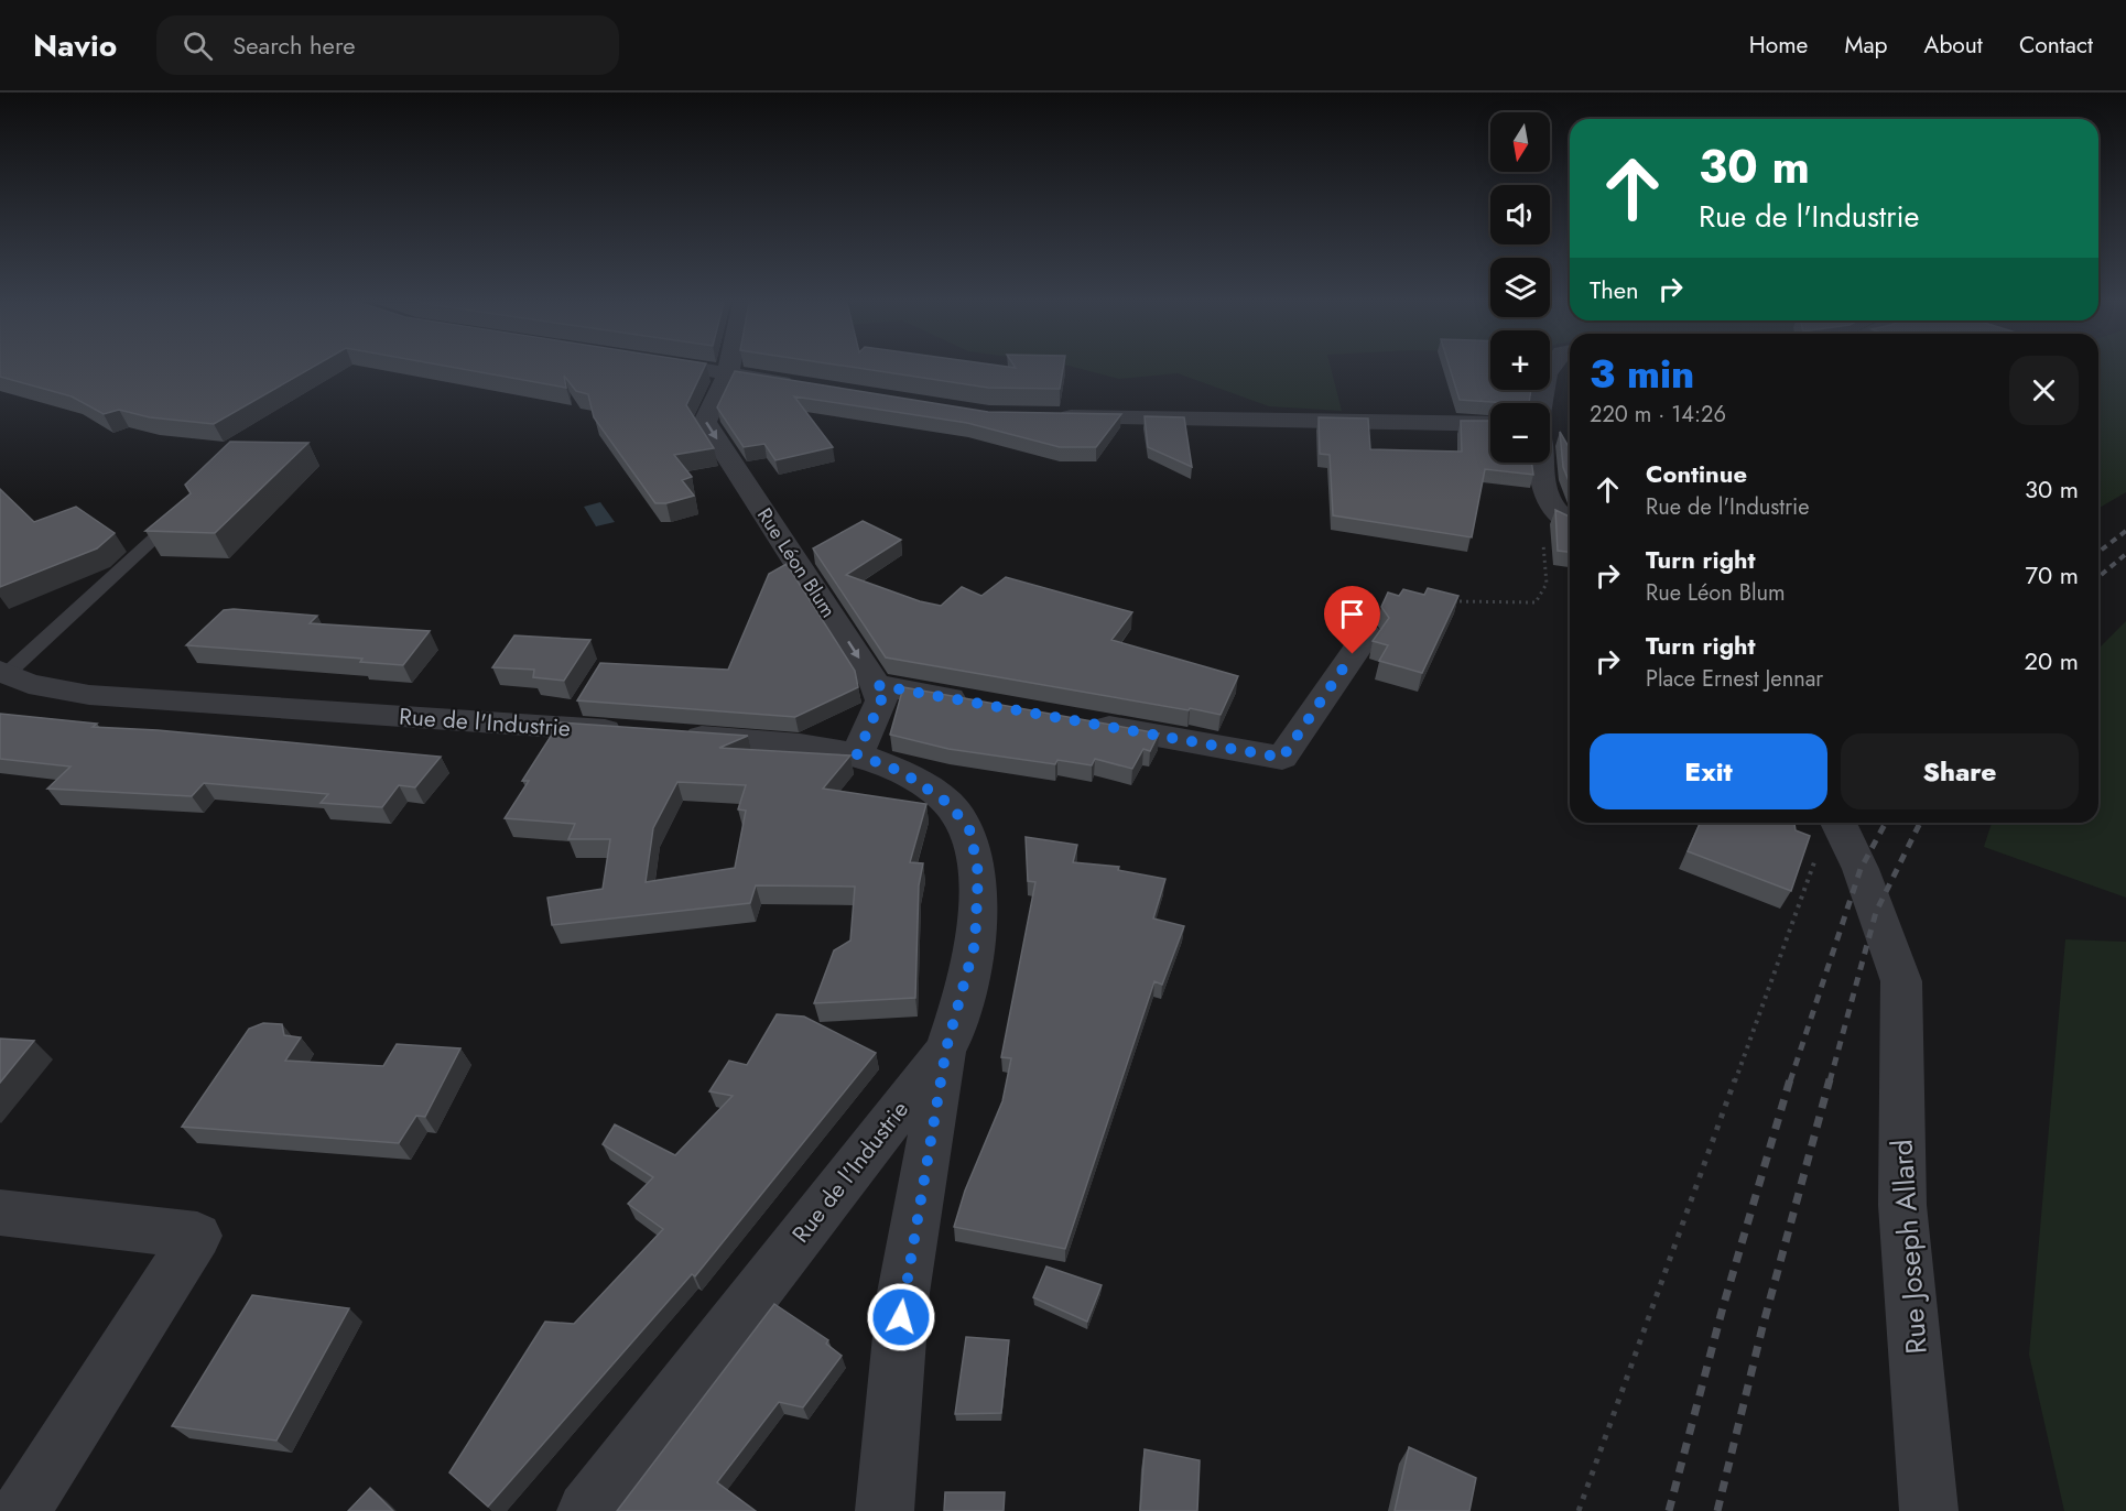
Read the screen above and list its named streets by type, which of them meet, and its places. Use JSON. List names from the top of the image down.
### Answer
{
  "streets": {
    "street": ["Rue Léon Blum", "Rue de l'Industrie", "Rue Joseph Allard"]
  },
  "one_way": ["Rue Léon Blum"],
  "north": "bottom",
  "page": {
    "header": "Navio",
    "search": "Search here",
    "nav": [
      "Home",
      "Map",
      "About",
      "Contact"
    ],
    "map_buttons": ["+", "−"],
    "turn": ["30 m", "Rue de l'Industrie"],
    "then": "Then",
    "heading": ["3 min", "220 m · 14:26"],
    "list": [
      {
        "name": "Continue",
        "note": "Rue de l'Industrie",
        "value": "30 m"
      },
      {
        "name": "Turn right",
        "note": "Rue Léon Blum",
        "value": "70 m"
      },
      {
        "name": "Turn right",
        "note": "Place Ernest Jennar",
        "value": "20 m"
      }
    ],
    "buttons": ["Exit", "Share"]
  }
}
